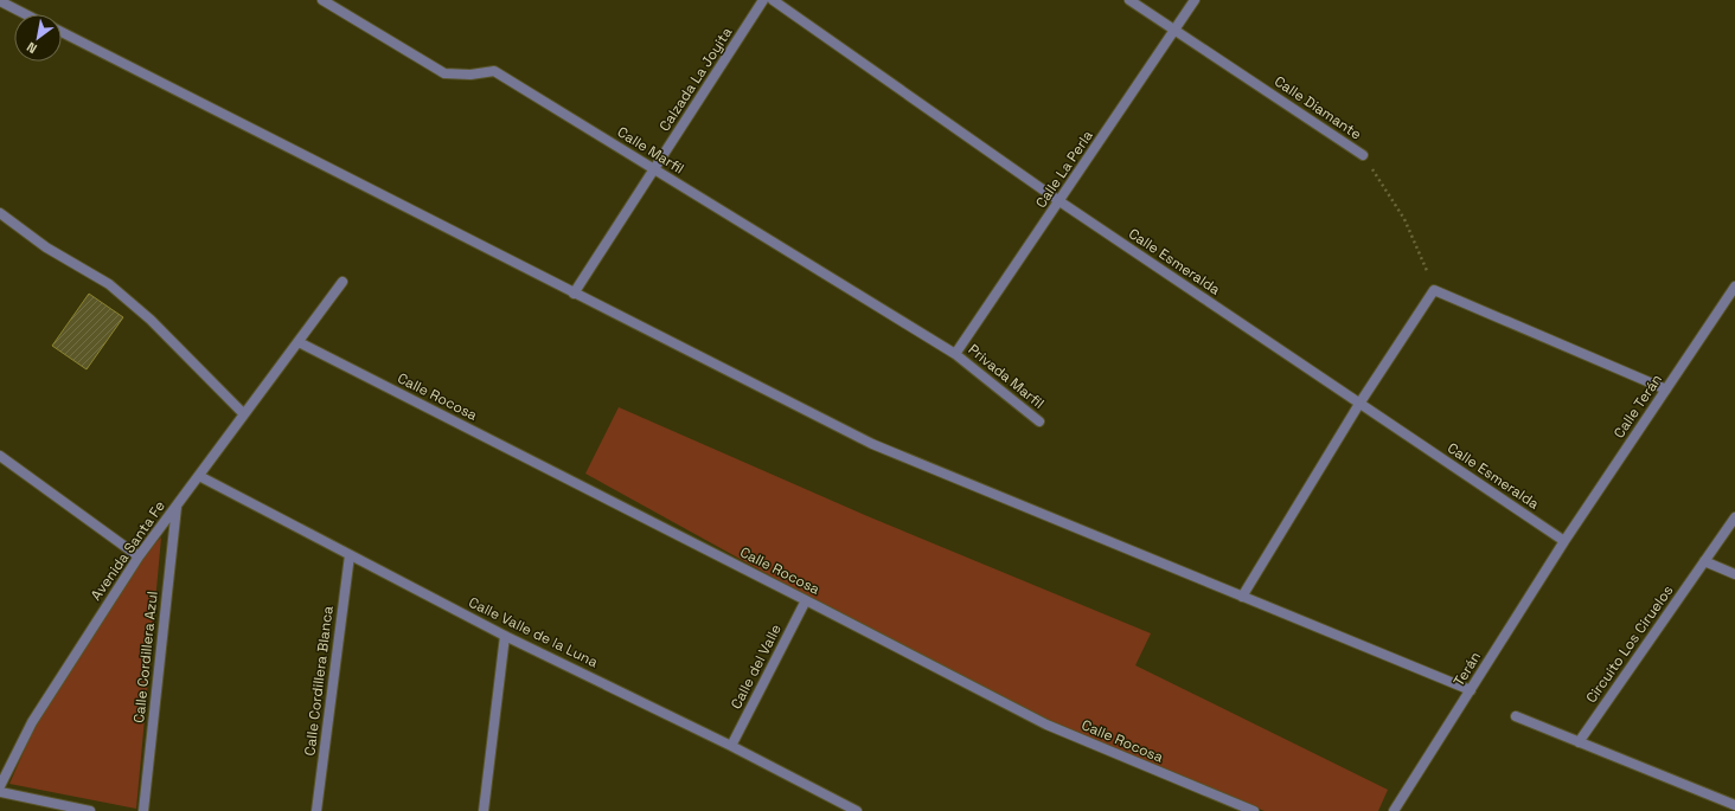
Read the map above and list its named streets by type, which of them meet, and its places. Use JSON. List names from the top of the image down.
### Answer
{
  "streets": {
    "street": [
      "Calzada La Joyita",
      "Calle Diamante",
      "Calle Marfil",
      "Calle La Perla",
      "Calle Esmeralda",
      "Privada Marfil",
      "Calle Rocosa",
      "Calle Terán",
      "Avenida Santa Fe",
      "Calle Valle de la Luna",
      "Circuito Los Ciruelos",
      "Calle Cordillera Azul",
      "Calle del Valle",
      "Terán",
      "Calle Cordillera Blanca"
    ]
  },
  "crossings": [
    ["Calzada La Joyita", "Calle Marfil"],
    ["Calle Diamante", "Calle La Perla"],
    ["Calle Marfil", "Calle La Perla"],
    ["Calle Marfil", "Privada Marfil"],
    ["Calle La Perla", "Calle Esmeralda"],
    ["Calle La Perla", "Privada Marfil"],
    ["Calle Esmeralda", "Calle Terán"],
    ["Calle Esmeralda", "Terán"],
    ["Calle Rocosa", "Avenida Santa Fe"],
    ["Calle Rocosa", "Calle del Valle"],
    ["Calle Terán", "Terán"],
    ["Avenida Santa Fe", "Calle Valle de la Luna"],
    ["Avenida Santa Fe", "Calle Cordillera Azul"],
    ["Calle Valle de la Luna", "Calle del Valle"],
    ["Calle Valle de la Luna", "Calle Cordillera Blanca"]
  ],
  "north": "bottom left"
}
